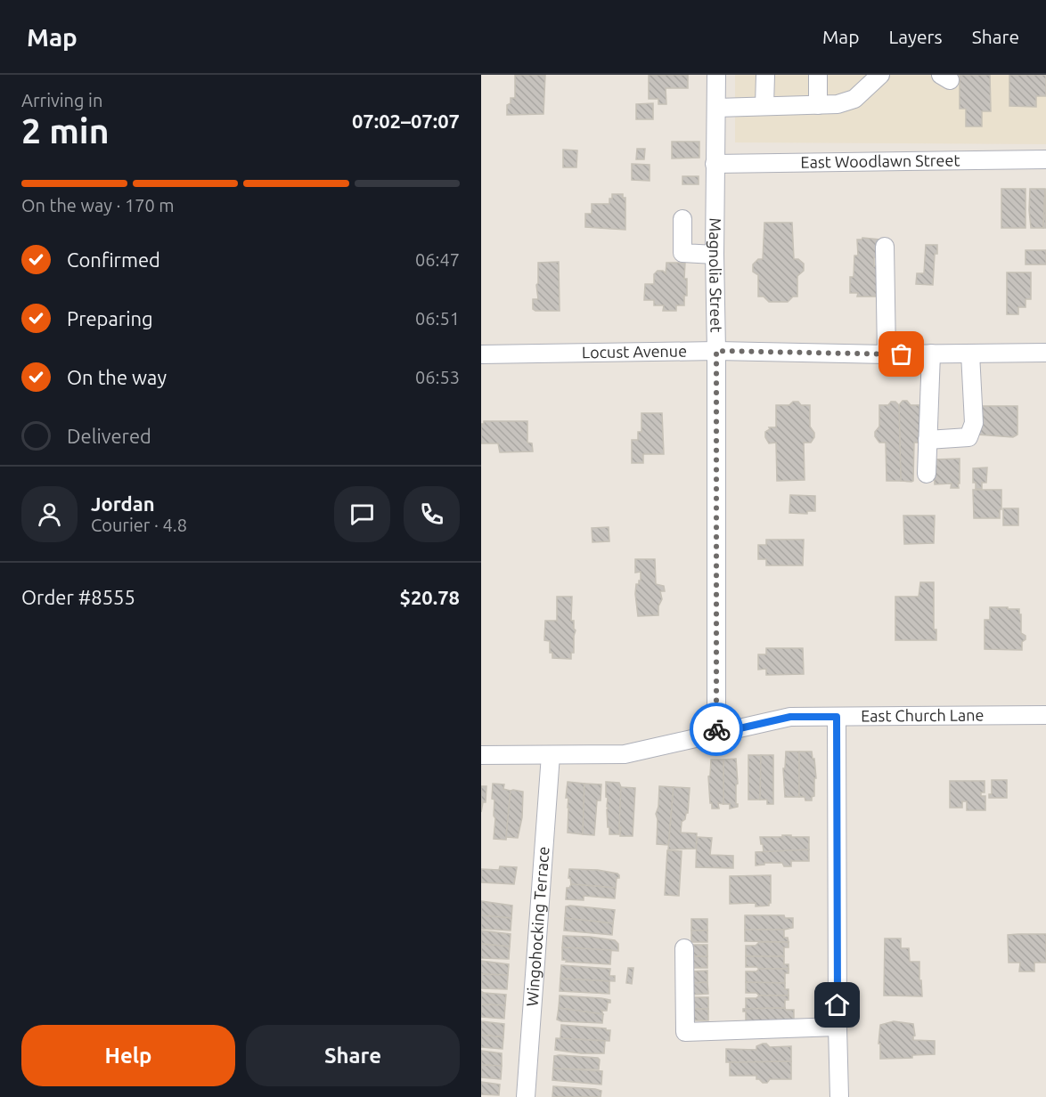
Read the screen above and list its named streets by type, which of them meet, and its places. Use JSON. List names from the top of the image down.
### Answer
{
  "streets": {
    "street": [
      "East Woodlawn Street",
      "Magnolia Street",
      "Locust Avenue",
      "East Church Lane",
      "Wingohocking Terrace"
    ]
  },
  "crossings": [
    ["East Woodlawn Street", "Magnolia Street"],
    ["Magnolia Street", "Locust Avenue"],
    ["Magnolia Street", "East Church Lane"],
    ["East Church Lane", "Wingohocking Terrace"]
  ],
  "page": {
    "header": "Map",
    "nav": ["Map", "Layers", "Share"],
    "heading": ["2 min", "Arriving in", "07:02–07:07"],
    "panel": [
      "Jordan",
      "Courier · 4.8",
      "Order #8555",
      "$20.78"
    ],
    "bar": "On the way · 170 m",
    "list": [
      ["Confirmed", "06:47"],
      ["Preparing", "06:51"],
      ["On the way", "06:53"],
      "Delivered"
    ],
    "buttons": ["Help", "Share"]
  }
}
